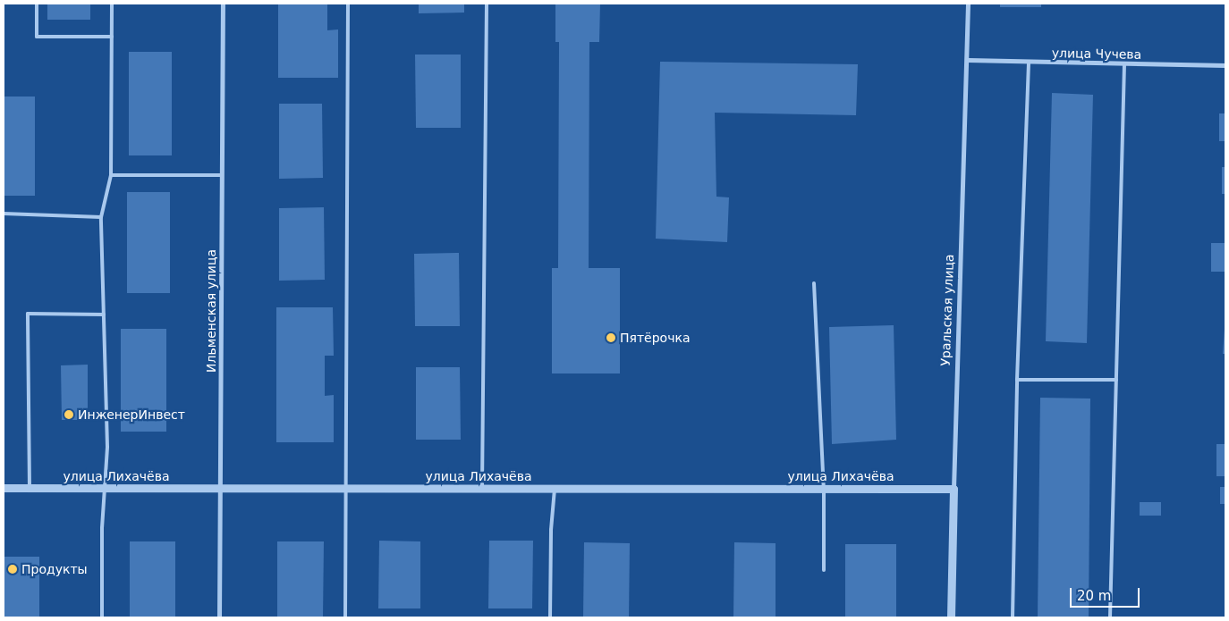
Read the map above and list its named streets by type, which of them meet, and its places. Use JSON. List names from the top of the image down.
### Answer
{
  "streets": {
    "street": [
      "улица Чучева",
      "Уральская улица",
      "Ильменская улица",
      "улица Лихачёва"
    ]
  },
  "crossings": [
    ["улица Чучева", "Уральская улица"],
    ["Уральская улица", "улица Лихачёва"],
    ["Ильменская улица", "улица Лихачёва"]
  ],
  "places": ["Пятёрочка", "ИнженерИнвест", "Продукты"],
  "scale_bar": "20 m"
}
